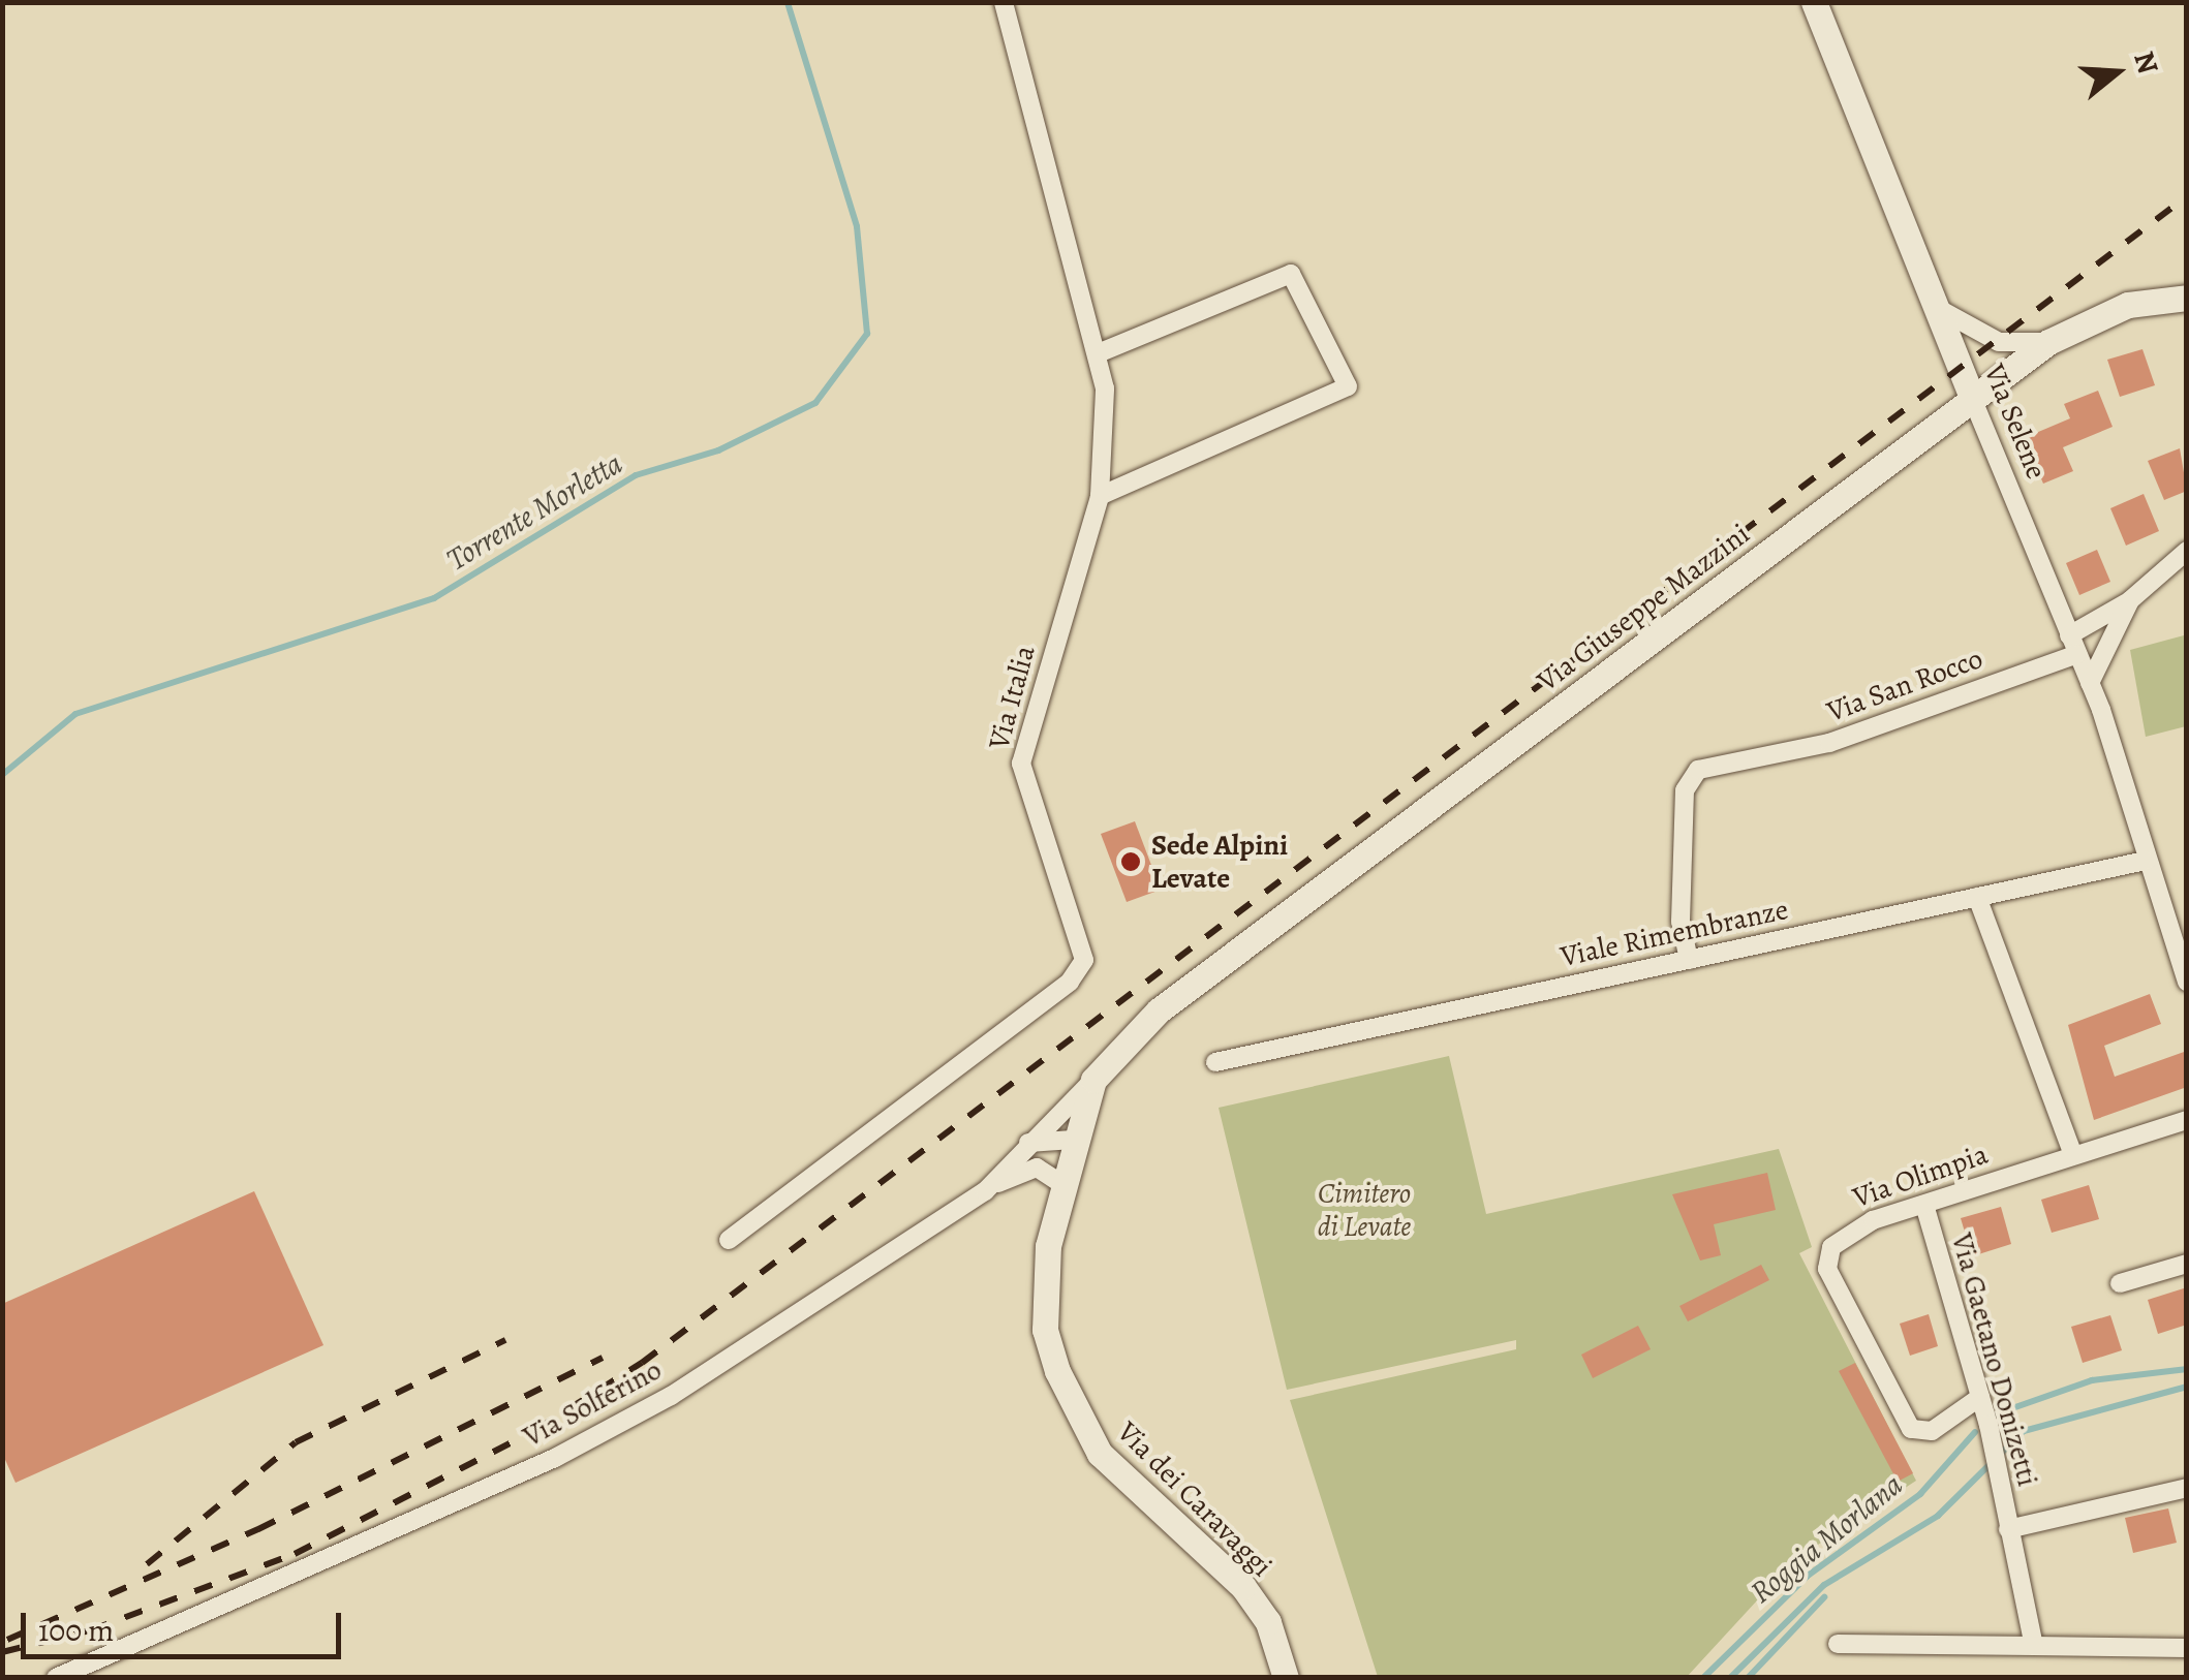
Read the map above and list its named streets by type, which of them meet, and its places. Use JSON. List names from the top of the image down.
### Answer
{
  "streets": {
    "street": [
      "Via Selene",
      "Via Giuseppe Mazzini",
      "Via San Rocco",
      "Via Italia",
      "Viale Rimembranze",
      "Via Olimpia",
      "Via Gaetano Donizetti",
      "Via Solferino",
      "Via dei Caravaggi"
    ]
  },
  "crossings": [
    ["Via Selene", "Via Giuseppe Mazzini"],
    ["Via Selene", "Via San Rocco"],
    ["Via Selene", "Viale Rimembranze"],
    ["Via Giuseppe Mazzini", "Via Solferino"],
    ["Via Giuseppe Mazzini", "Via dei Caravaggi"],
    ["Via San Rocco", "Viale Rimembranze"],
    ["Via Olimpia", "Via Gaetano Donizetti"],
    ["Via Solferino", "Via dei Caravaggi"]
  ],
  "water": ["Torrente Morletta", "Roggia Morlana"],
  "parks": ["Cimitero di Levate"],
  "places": ["Sede Alpini Levate"],
  "scale_bar": "100 m",
  "north": "right"
}
